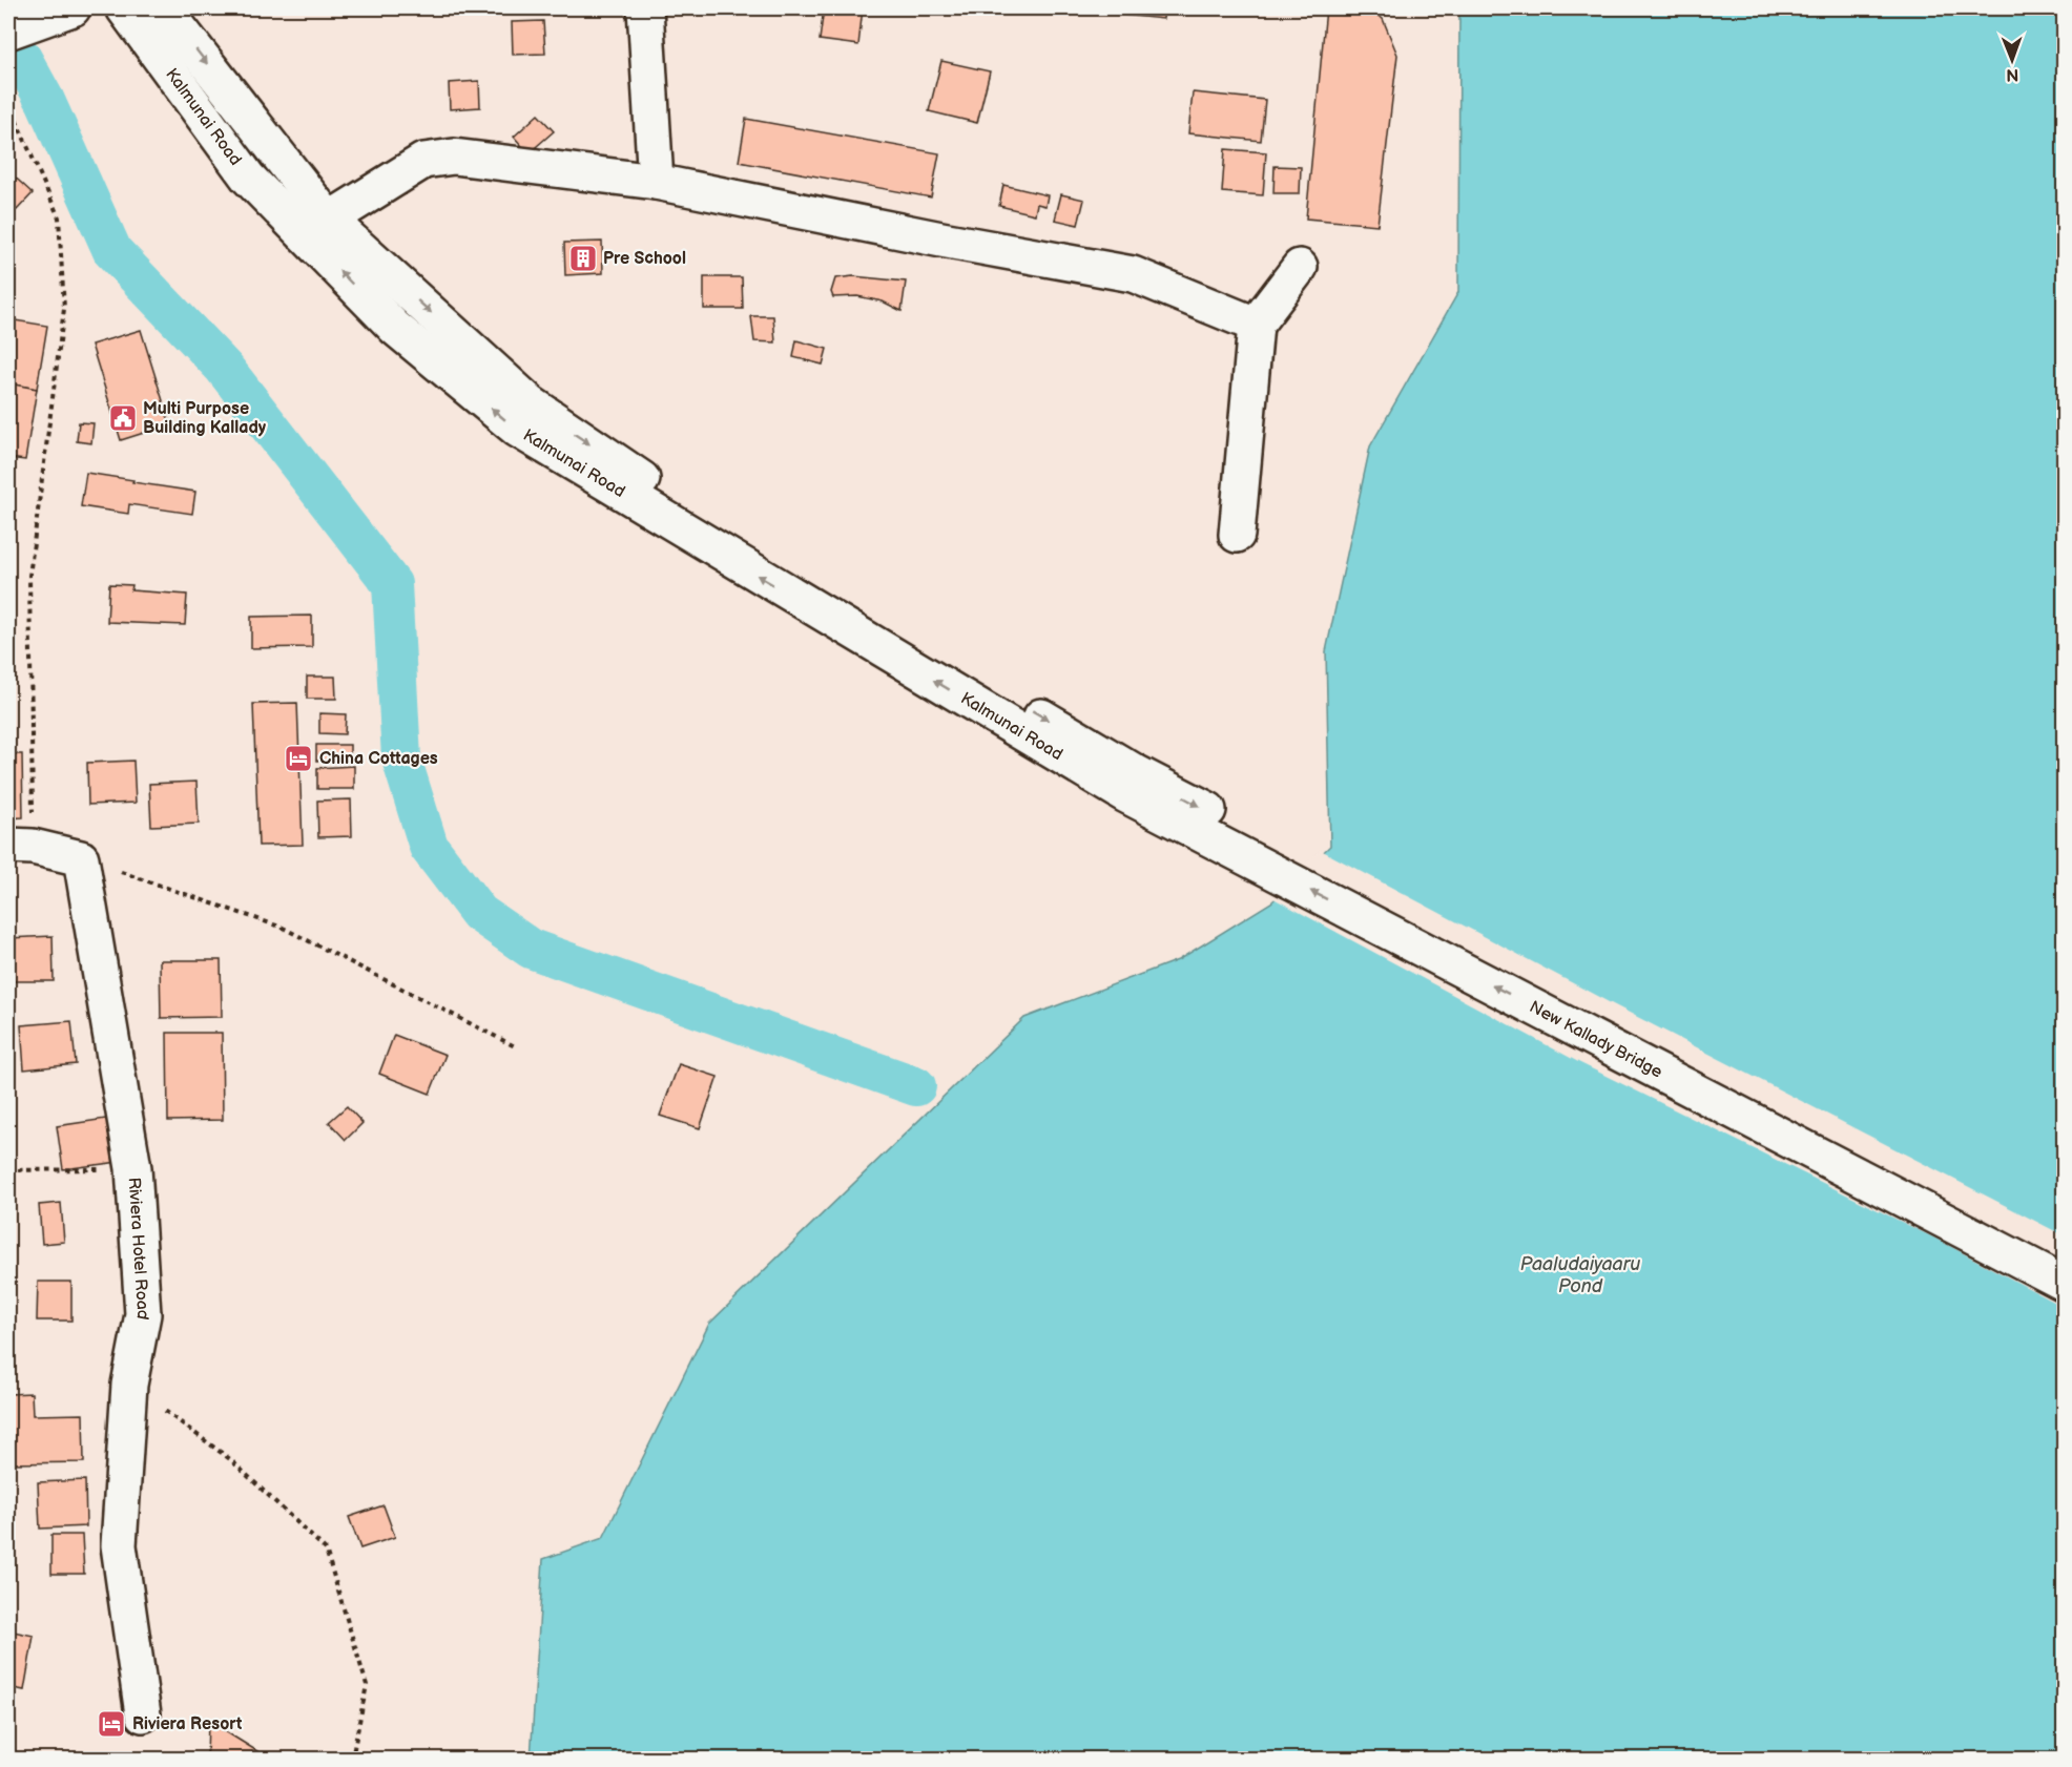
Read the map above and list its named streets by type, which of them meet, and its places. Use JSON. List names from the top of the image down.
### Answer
{
  "streets": {
    "main road": ["Kalmunai Road", "New Kallady Bridge", "Riviera Hotel Road"]
  },
  "crossings": [
    ["Kalmunai Road", "New Kallady Bridge"]
  ],
  "water": ["Paaludaiyaaru Pond"],
  "places": {
    "building": ["Pre School"],
    "public building": ["Multi Purpose Building Kallady"],
    "hotel": ["China Cottages", "Riviera Resort"]
  },
  "north": "bottom"
}
